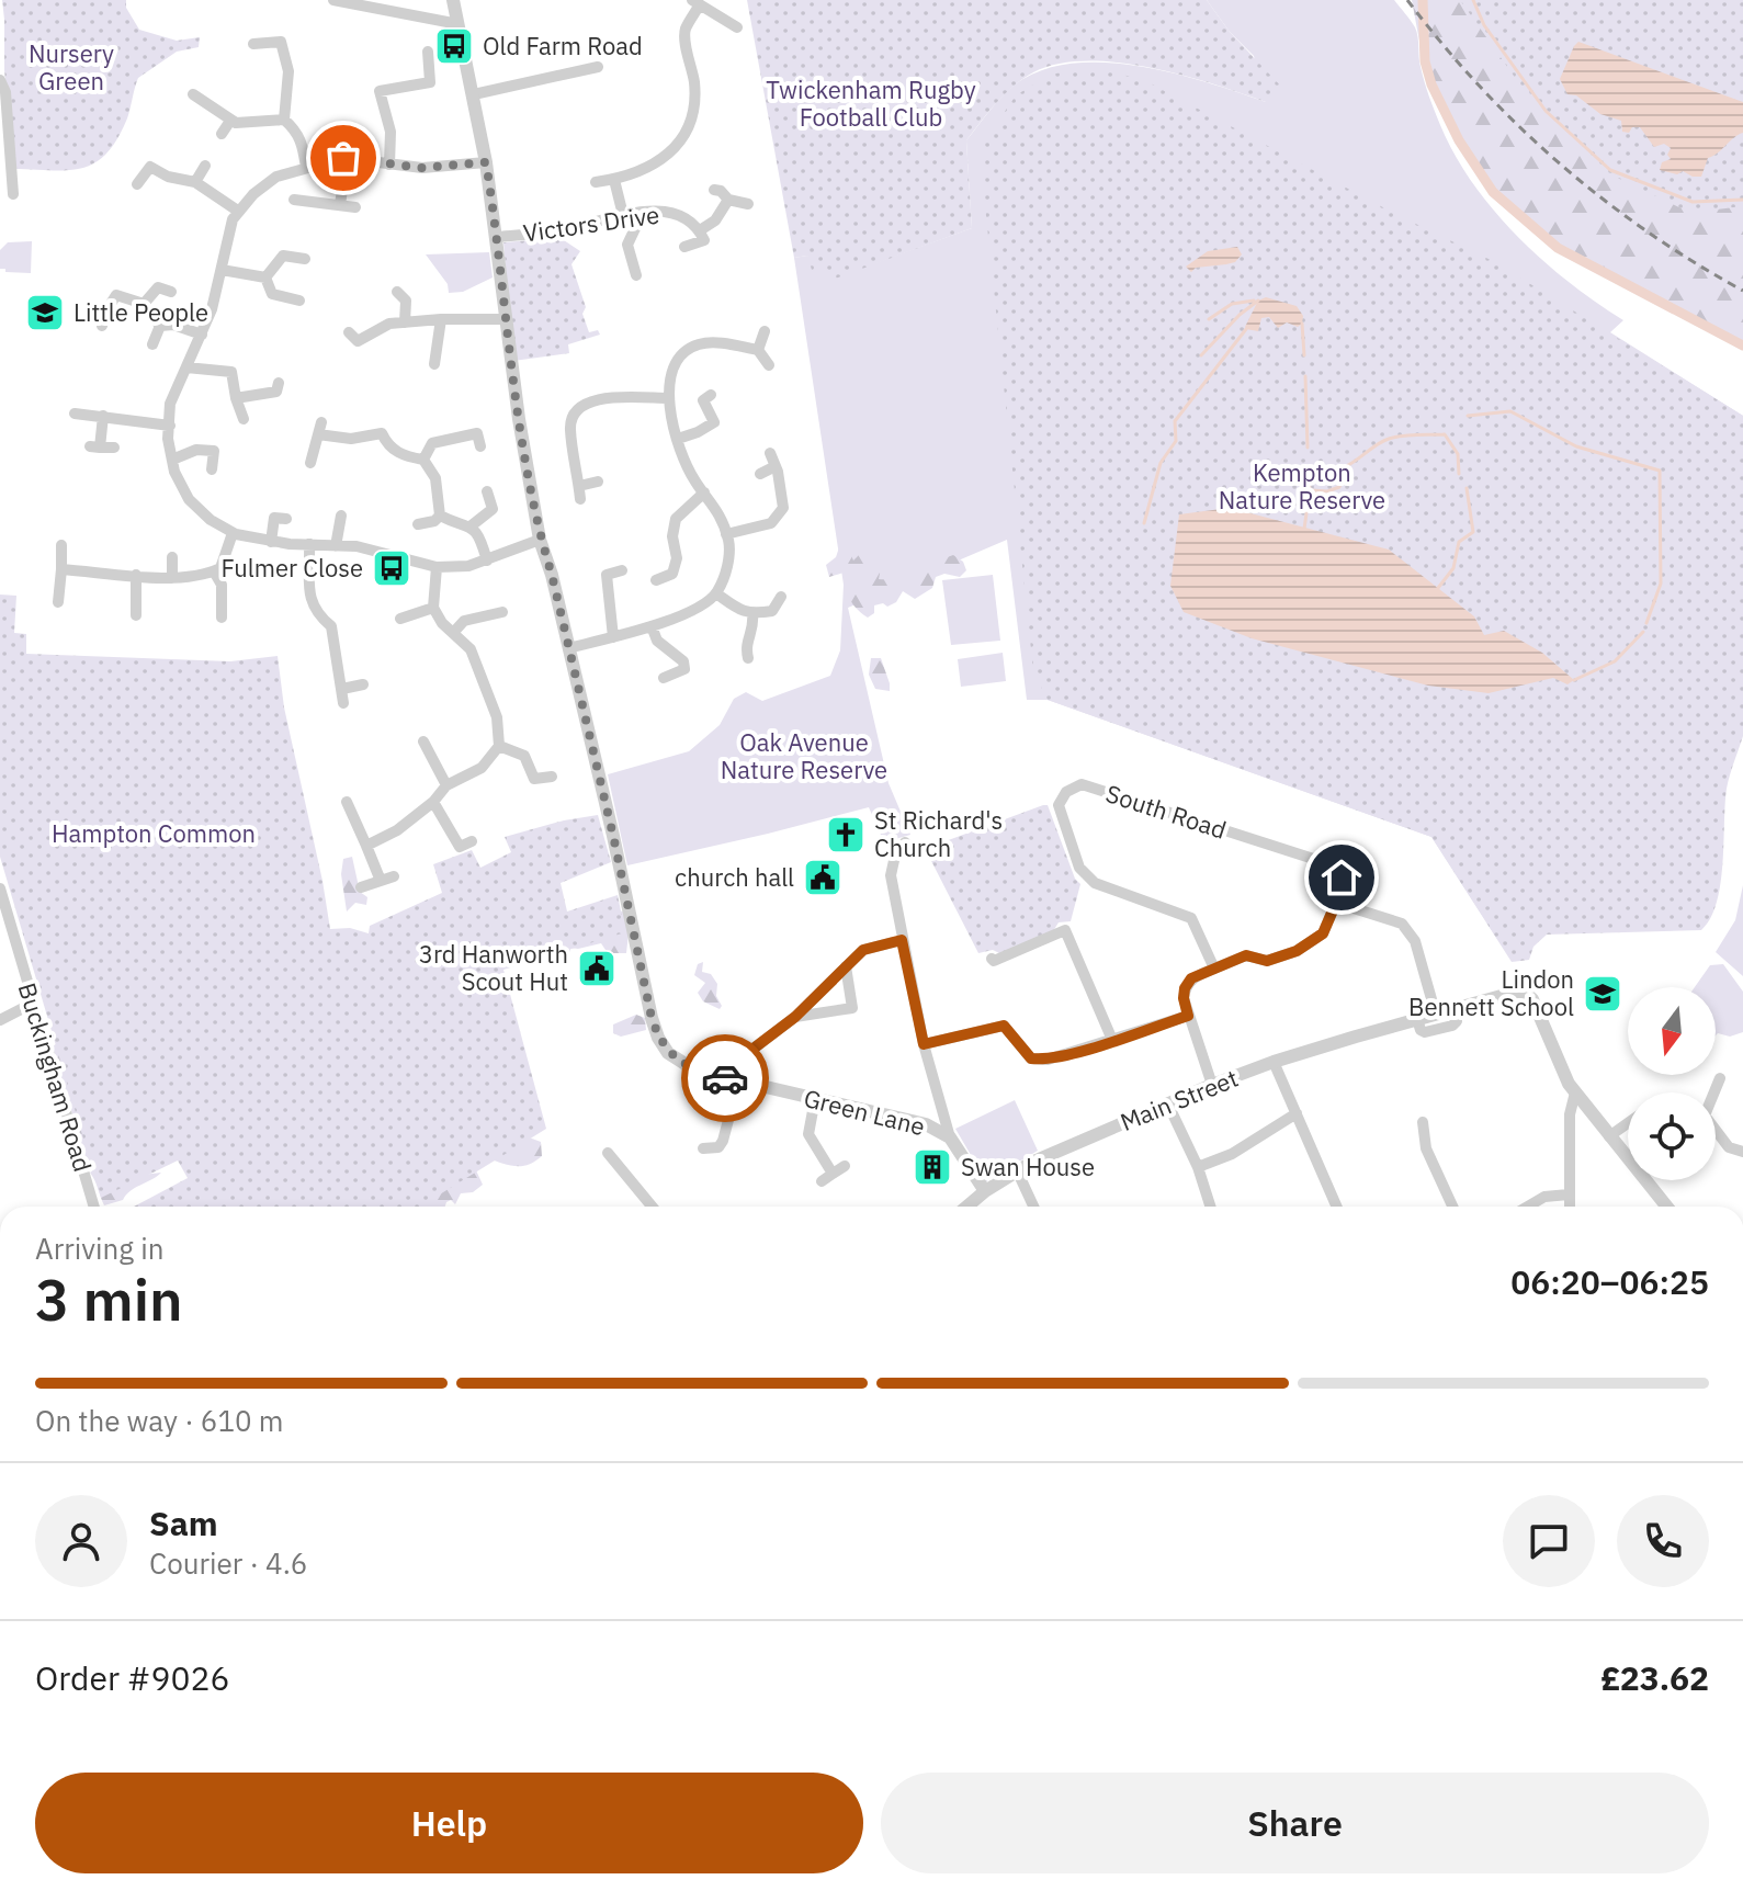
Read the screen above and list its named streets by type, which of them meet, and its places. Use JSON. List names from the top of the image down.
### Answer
{
  "streets": {
    "street": [
      "Victors Drive",
      "South Road",
      "Buckingham Road",
      "Main Street",
      "Green Lane"
    ]
  },
  "crossings": [
    ["Main Street", "Green Lane"]
  ],
  "parks": [
    "Nursery Green",
    "Twickenham Rugby Football Club",
    "Kempton Nature Reserve",
    "Oak Avenue Nature Reserve",
    "Hampton Common"
  ],
  "places": {
    "bus stop": ["Old Farm Road", "Fulmer Close"],
    "school or university": ["Little People", "Lindon Bennett School"],
    "church": ["St Richard's Church"],
    "public building": ["church hall", "3rd Hanworth Scout Hut"],
    "building": ["Swan House"]
  },
  "north": "bottom",
  "page": {
    "heading": ["3 min", "Arriving in", "06:20–06:25"],
    "panel": [
      "Sam",
      "Courier · 4.6",
      "Order #9026",
      "£23.62"
    ],
    "bar": "On the way · 610 m",
    "buttons": ["Help", "Share"]
  }
}
